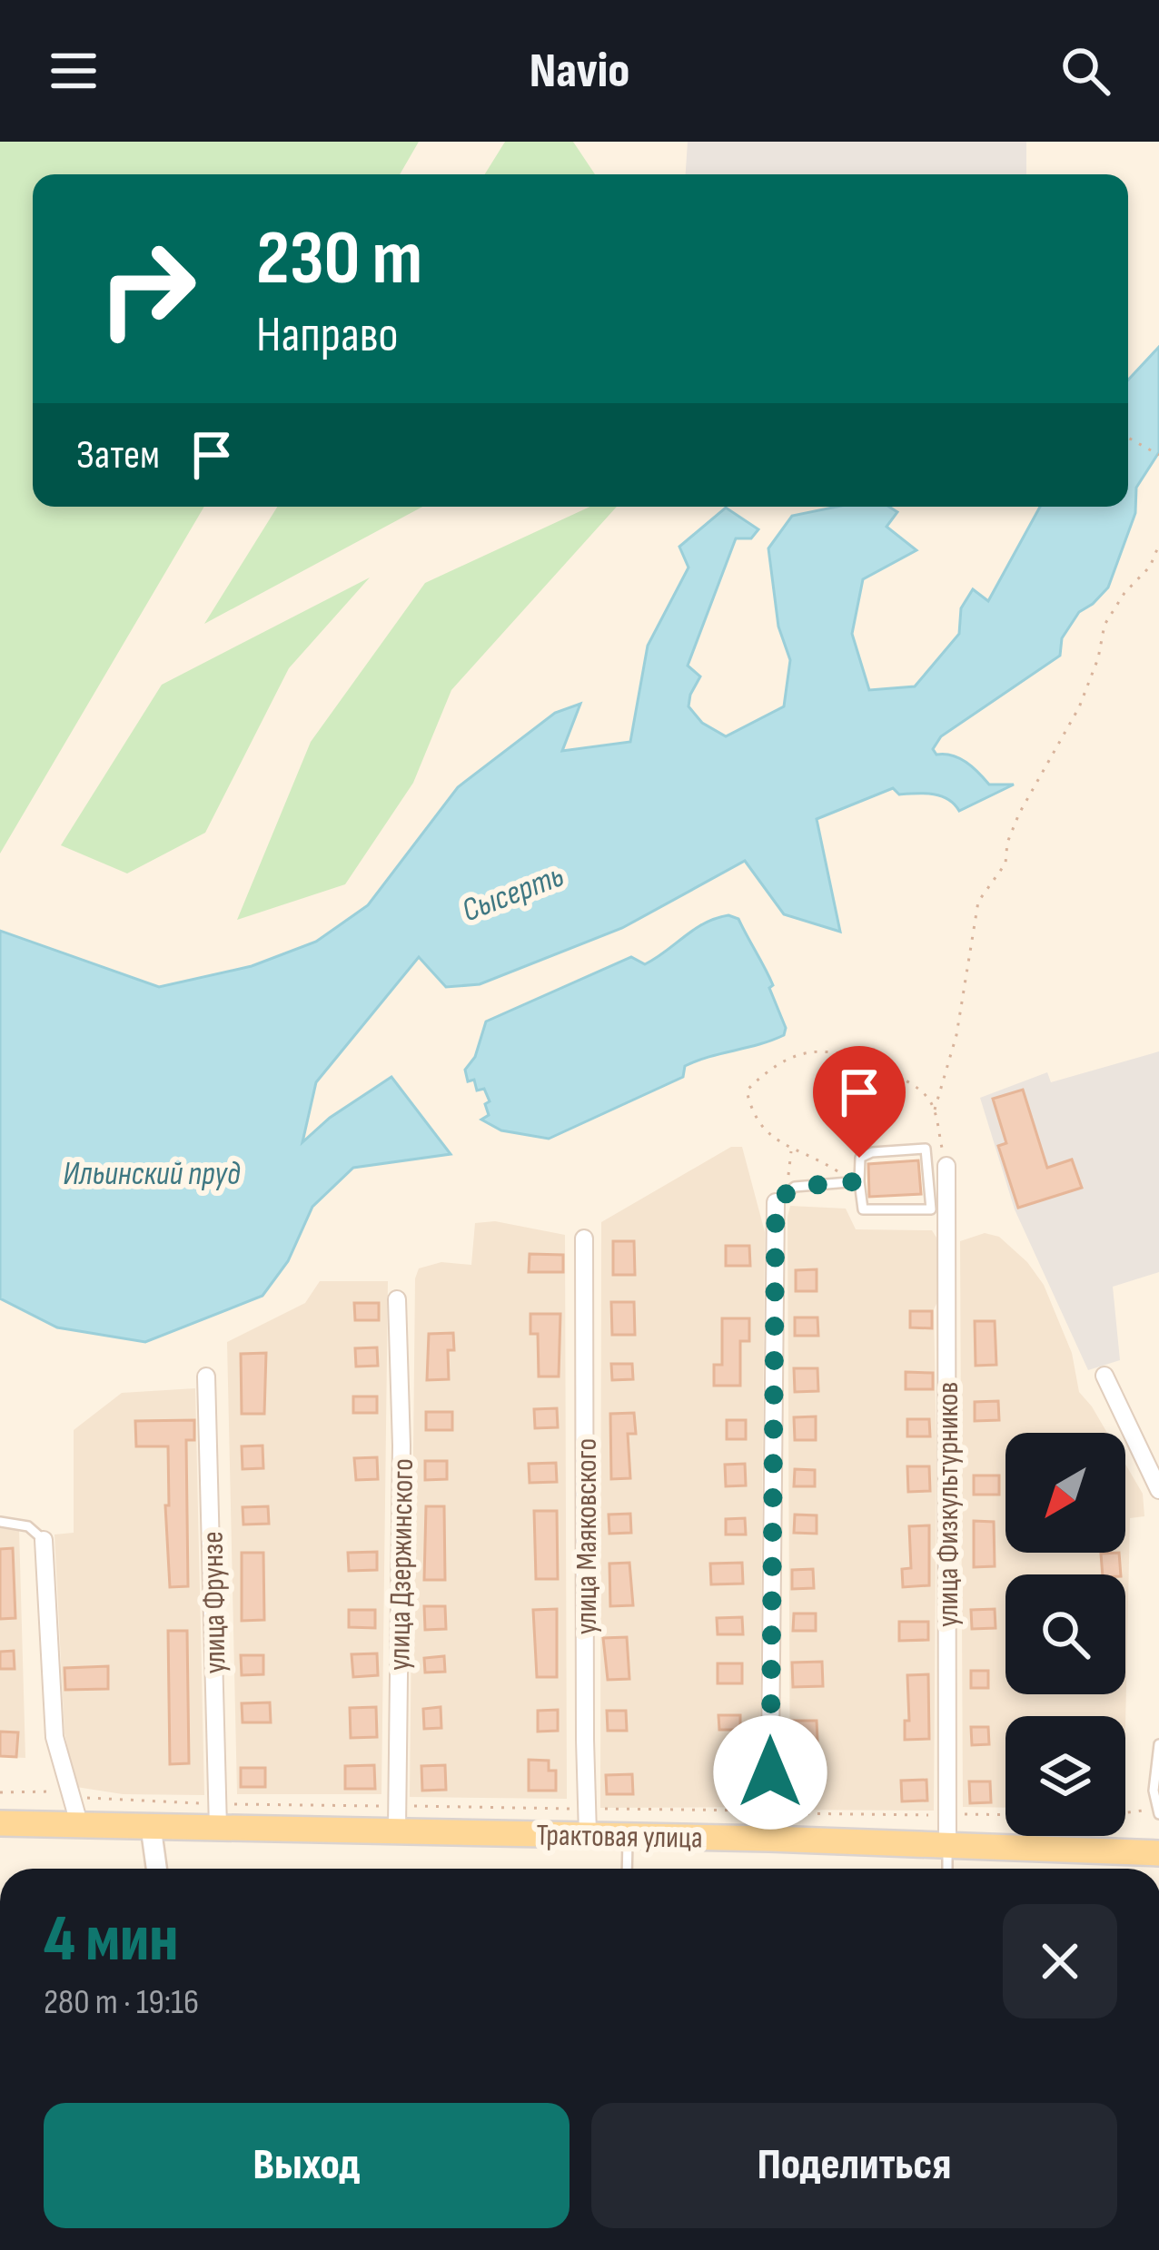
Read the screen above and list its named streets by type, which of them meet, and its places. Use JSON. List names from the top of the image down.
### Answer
{
  "streets": {
    "main road": ["Трактовая улица"],
    "street": [
      "улица Физкультурников",
      "улица Маяковского",
      "улица Дзержинского",
      "улица Фрунзе"
    ]
  },
  "crossings": [
    ["улица Физкультурников", "Трактовая улица"],
    ["улица Маяковского", "Трактовая улица"],
    ["улица Дзержинского", "Трактовая улица"],
    ["улица Фрунзе", "Трактовая улица"]
  ],
  "water": ["Сысерть", "Ильинский пруд"],
  "north": "bottom left",
  "page": {
    "header": "Navio",
    "turn": ["230 m", "Направо"],
    "then": "Затем",
    "heading": ["4 мин", "280 m · 19:16"],
    "buttons": ["Выход", "Поделиться"]
  }
}
